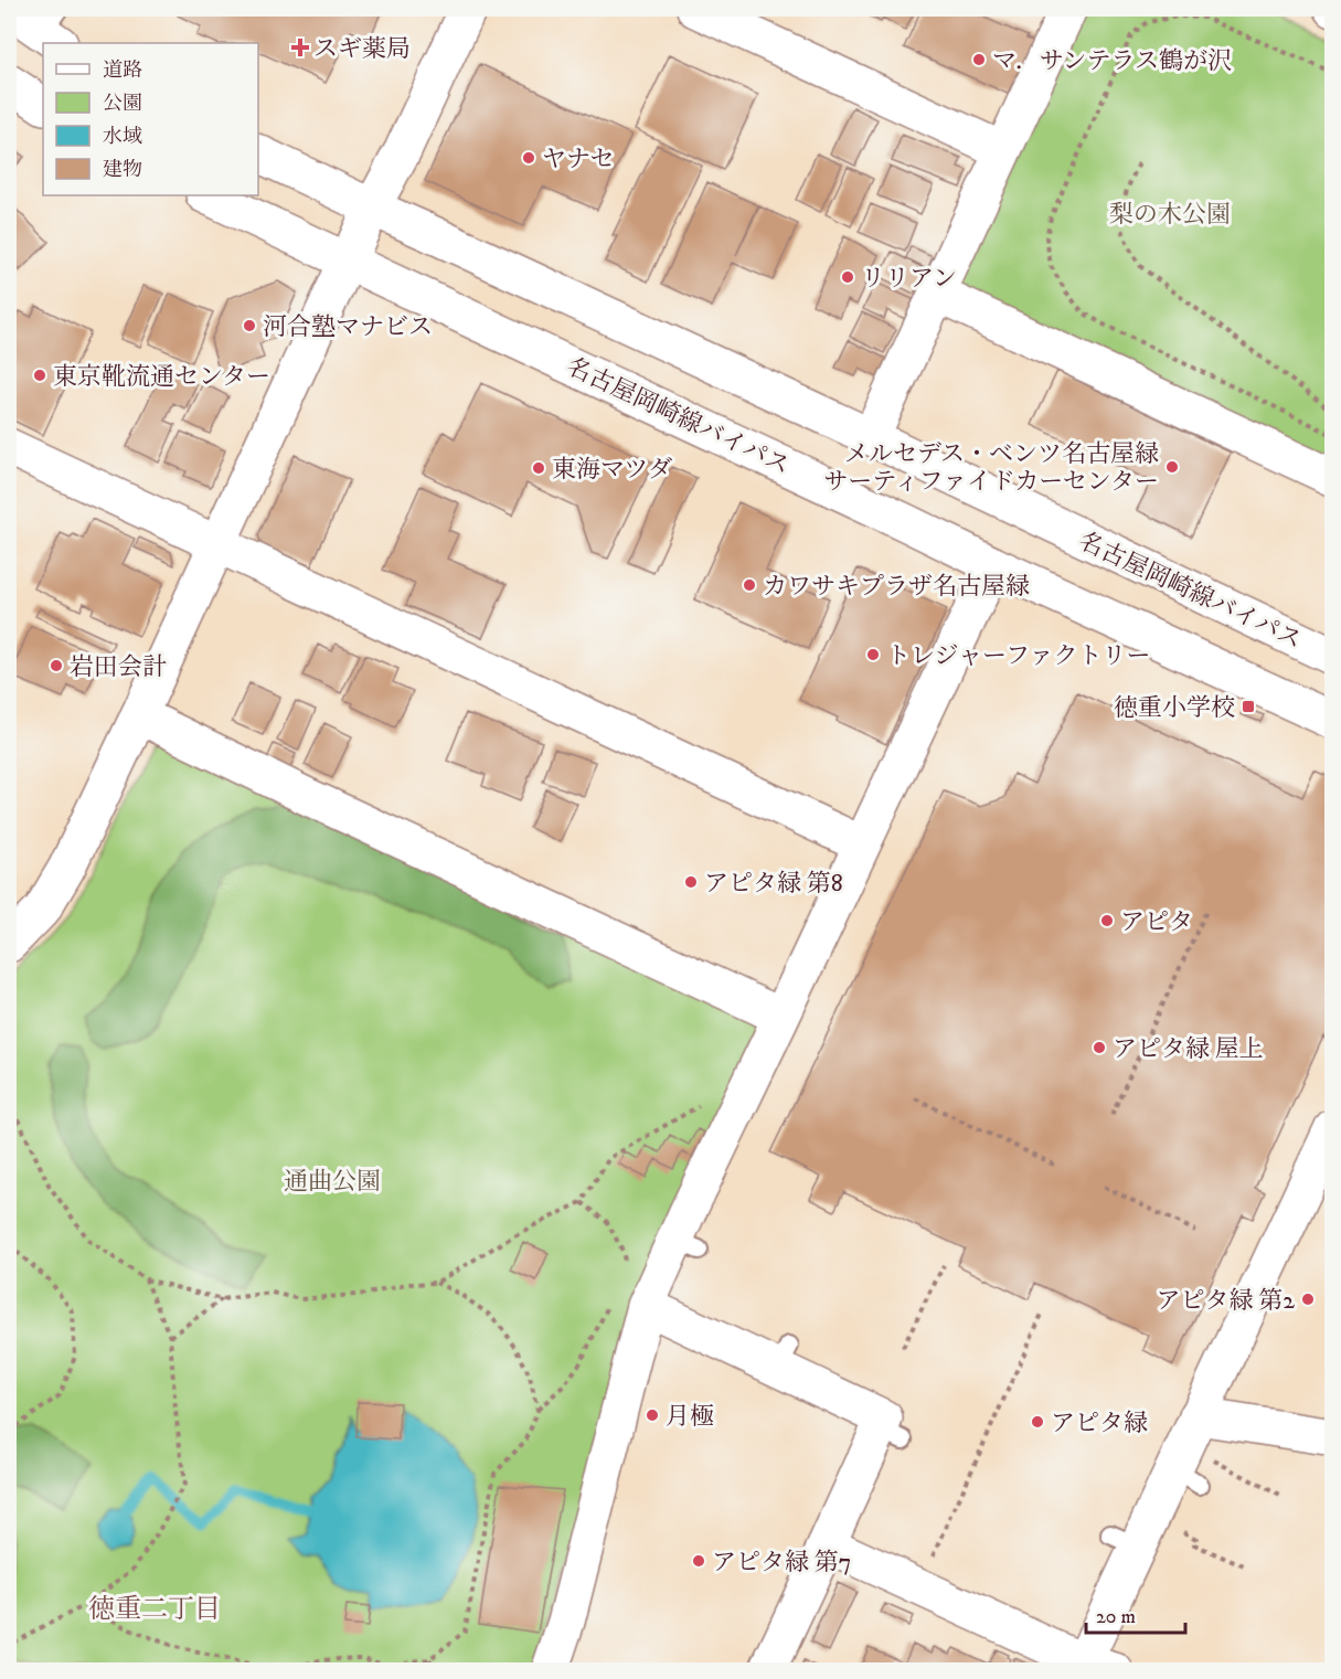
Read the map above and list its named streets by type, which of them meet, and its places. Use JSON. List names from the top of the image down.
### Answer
{
  "streets": {
    "street": ["名古屋岡崎線バイパス"]
  },
  "districts": ["徳重二丁目"],
  "parks": ["梨の木公園", "通曲公園"],
  "places": {
    "health": ["スギ薬局"],
    "other": [
      "マ．サンテラス鶴が沢",
      "ヤナセ",
      "リリアン",
      "河合塾マナビス",
      "東京靴流通センター",
      "メルセデス・ベンツ名古屋緑 サーティファイドカーセンター",
      "東海マツダ",
      "カワサキプラザ名古屋緑",
      "トレジャーファクトリー",
      "岩田会計",
      "アピタ緑 第8",
      "アピタ",
      "アピタ緑 屋上",
      "アピタ緑 第2",
      "月極",
      "アピタ緑",
      "アピタ緑 第7"
    ],
    "transit": ["徳重小学校"]
  },
  "legend": [
    "道路",
    "公園",
    "水域",
    "建物"
  ],
  "scale_bar": "20 m"
}
